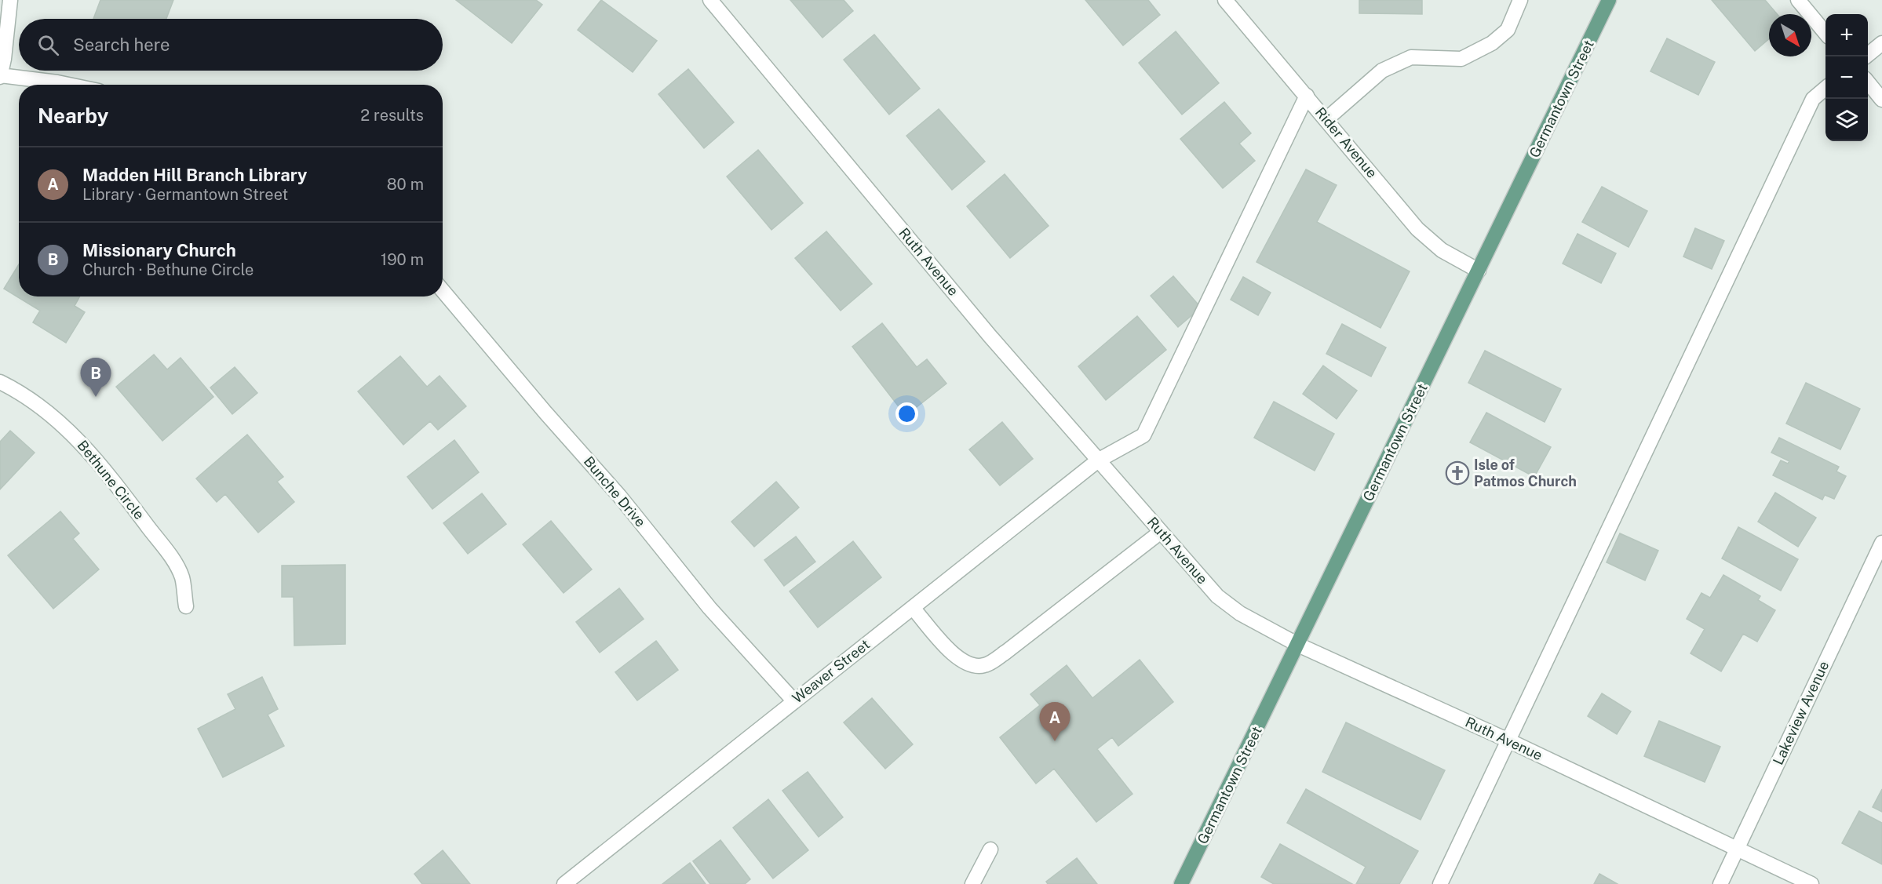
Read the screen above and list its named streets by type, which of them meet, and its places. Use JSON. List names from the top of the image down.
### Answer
{
  "streets": {
    "main road": ["Germantown Street"],
    "street": [
      "Rider Avenue",
      "Ruth Avenue",
      "Bethune Circle",
      "Bunche Drive",
      "Weaver Street",
      "Lakeview Avenue"
    ]
  },
  "crossings": [
    ["Germantown Street", "Rider Avenue"],
    ["Germantown Street", "Ruth Avenue"],
    ["Rider Avenue", "Weaver Street"],
    ["Ruth Avenue", "Weaver Street"],
    ["Ruth Avenue", "Lakeview Avenue"],
    ["Bunche Drive", "Weaver Street"]
  ],
  "places": {
    "church": ["Isle of Patmos Church"]
  },
  "north": "bottom right",
  "page": {
    "map_buttons": ["+", "−"],
    "search": "Search here",
    "heading": ["Nearby", "2 results"],
    "list": [
      {
        "mark": "A",
        "name": "Madden Hill Branch Library",
        "note": "Library · Germantown Street",
        "value": "80 m"
      },
      {
        "mark": "B",
        "name": "Missionary Church",
        "note": "Church · Bethune Circle",
        "value": "190 m"
      }
    ],
    "pins": ["B", "A"]
  }
}
